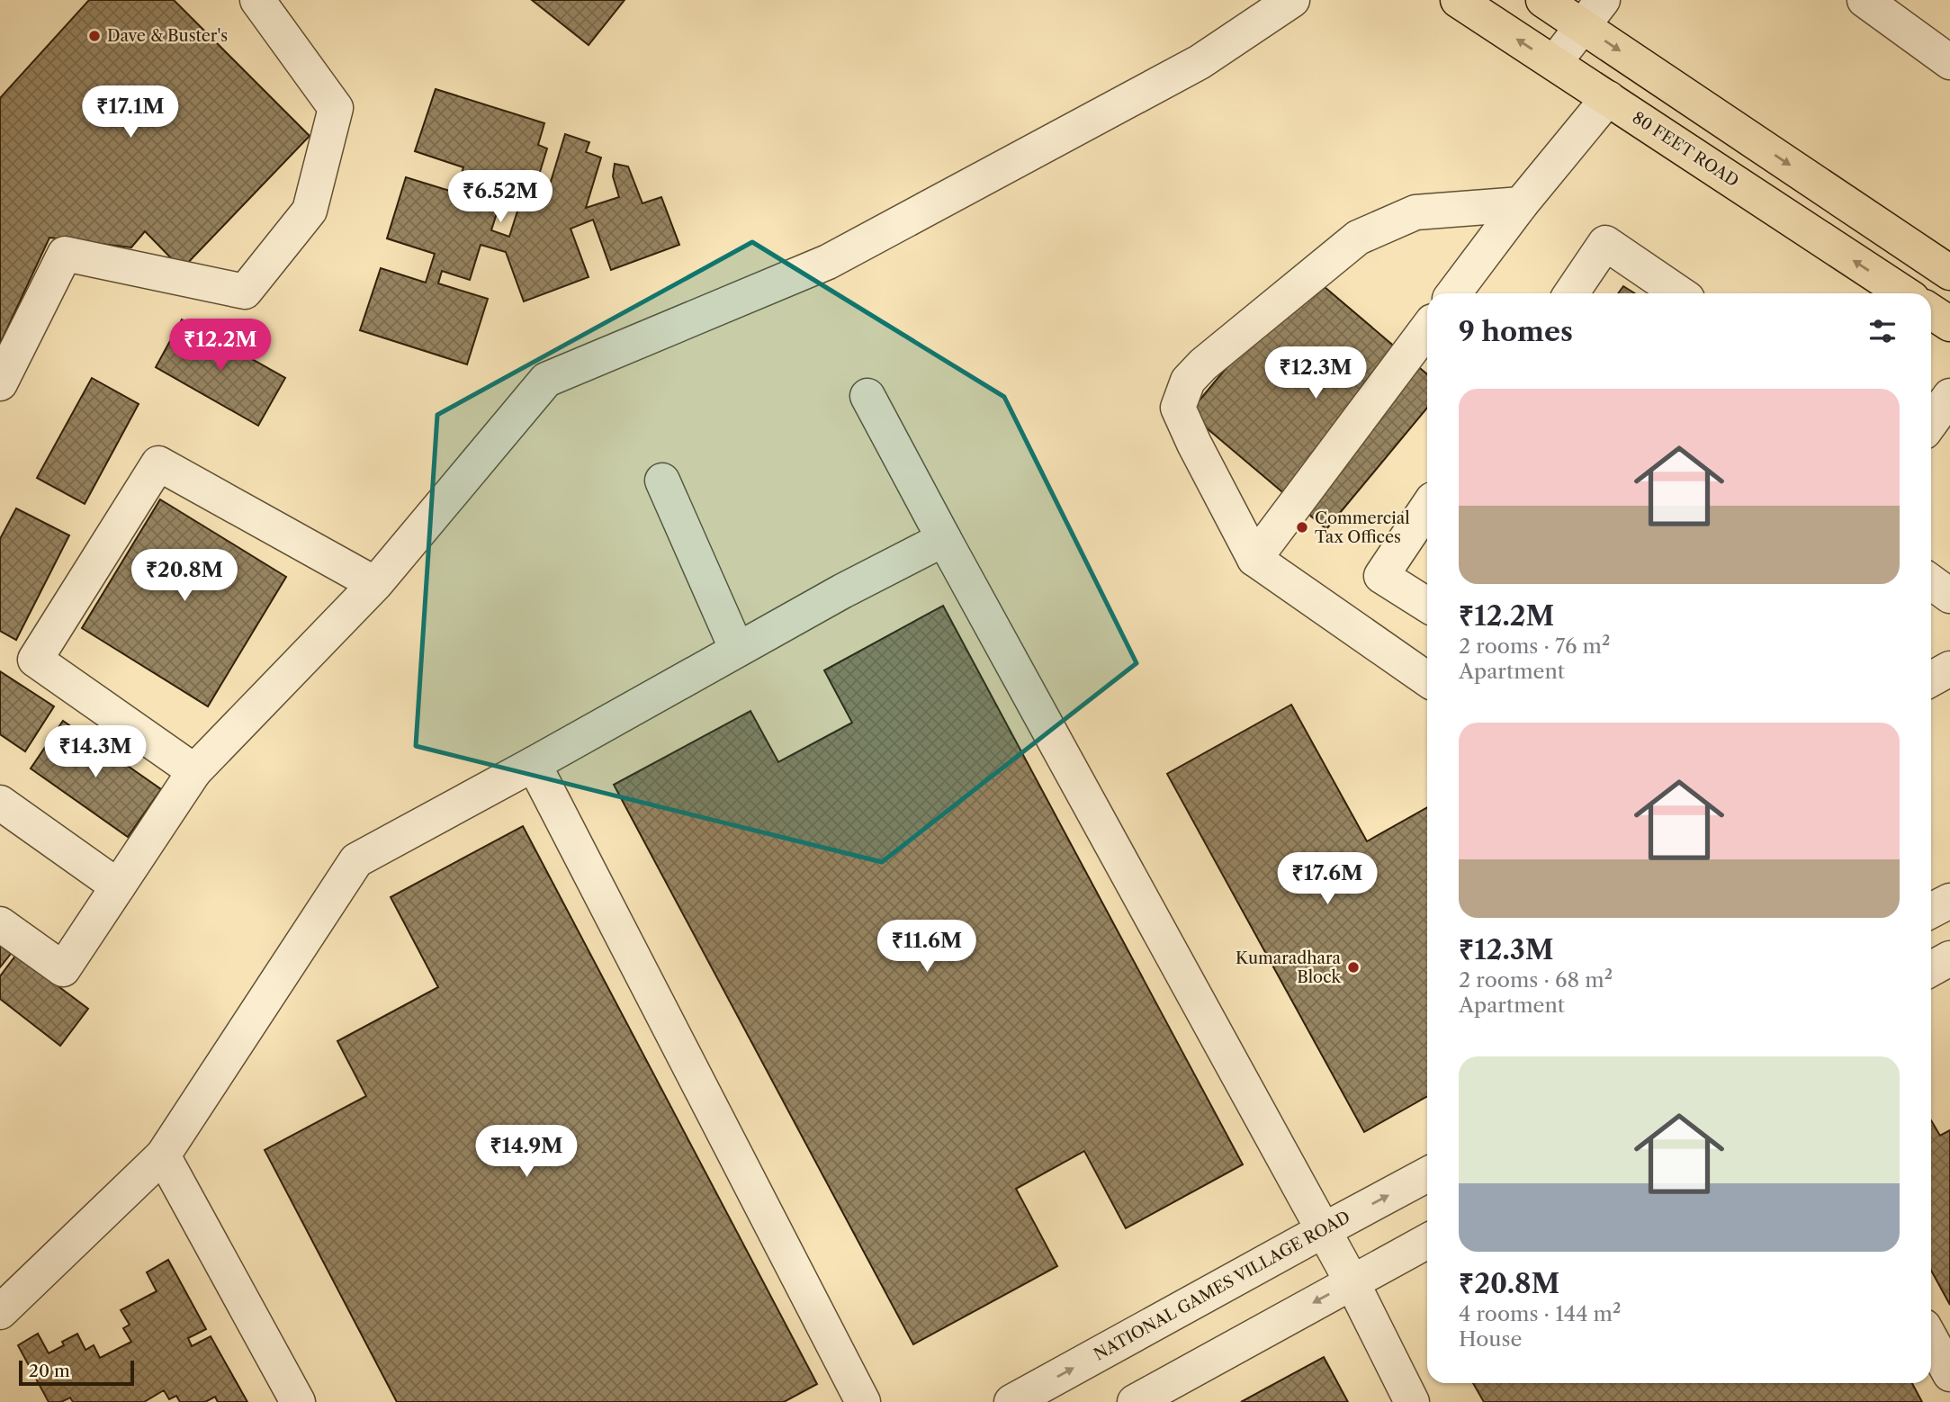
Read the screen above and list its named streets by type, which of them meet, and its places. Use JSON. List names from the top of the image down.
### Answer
{
  "streets": {
    "main road": ["80 FEET ROAD"],
    "street": ["NATIONAL GAMES VILLAGE ROAD"]
  },
  "places": ["Dave & Buster's", "Commercial Tax Offices", "Kumaradhara Block"],
  "scale_bar": "20 m",
  "page": {
    "price": [
      "₹17.1M",
      "₹6.52M",
      "₹12.2M",
      "₹12.3M",
      "₹20.8M",
      "₹14.3M",
      "₹17.6M",
      "₹11.6M",
      "₹14.9M"
    ],
    "heading": "9 homes",
    "list": [
      {
        "name": "₹12.2M",
        "note": "2 rooms · 76 m² · Apartment"
      },
      {
        "name": "₹12.3M",
        "note": "2 rooms · 68 m² · Apartment"
      },
      {
        "name": "₹20.8M",
        "note": "4 rooms · 144 m² · House"
      }
    ],
    "scale": "20 m"
  }
}
